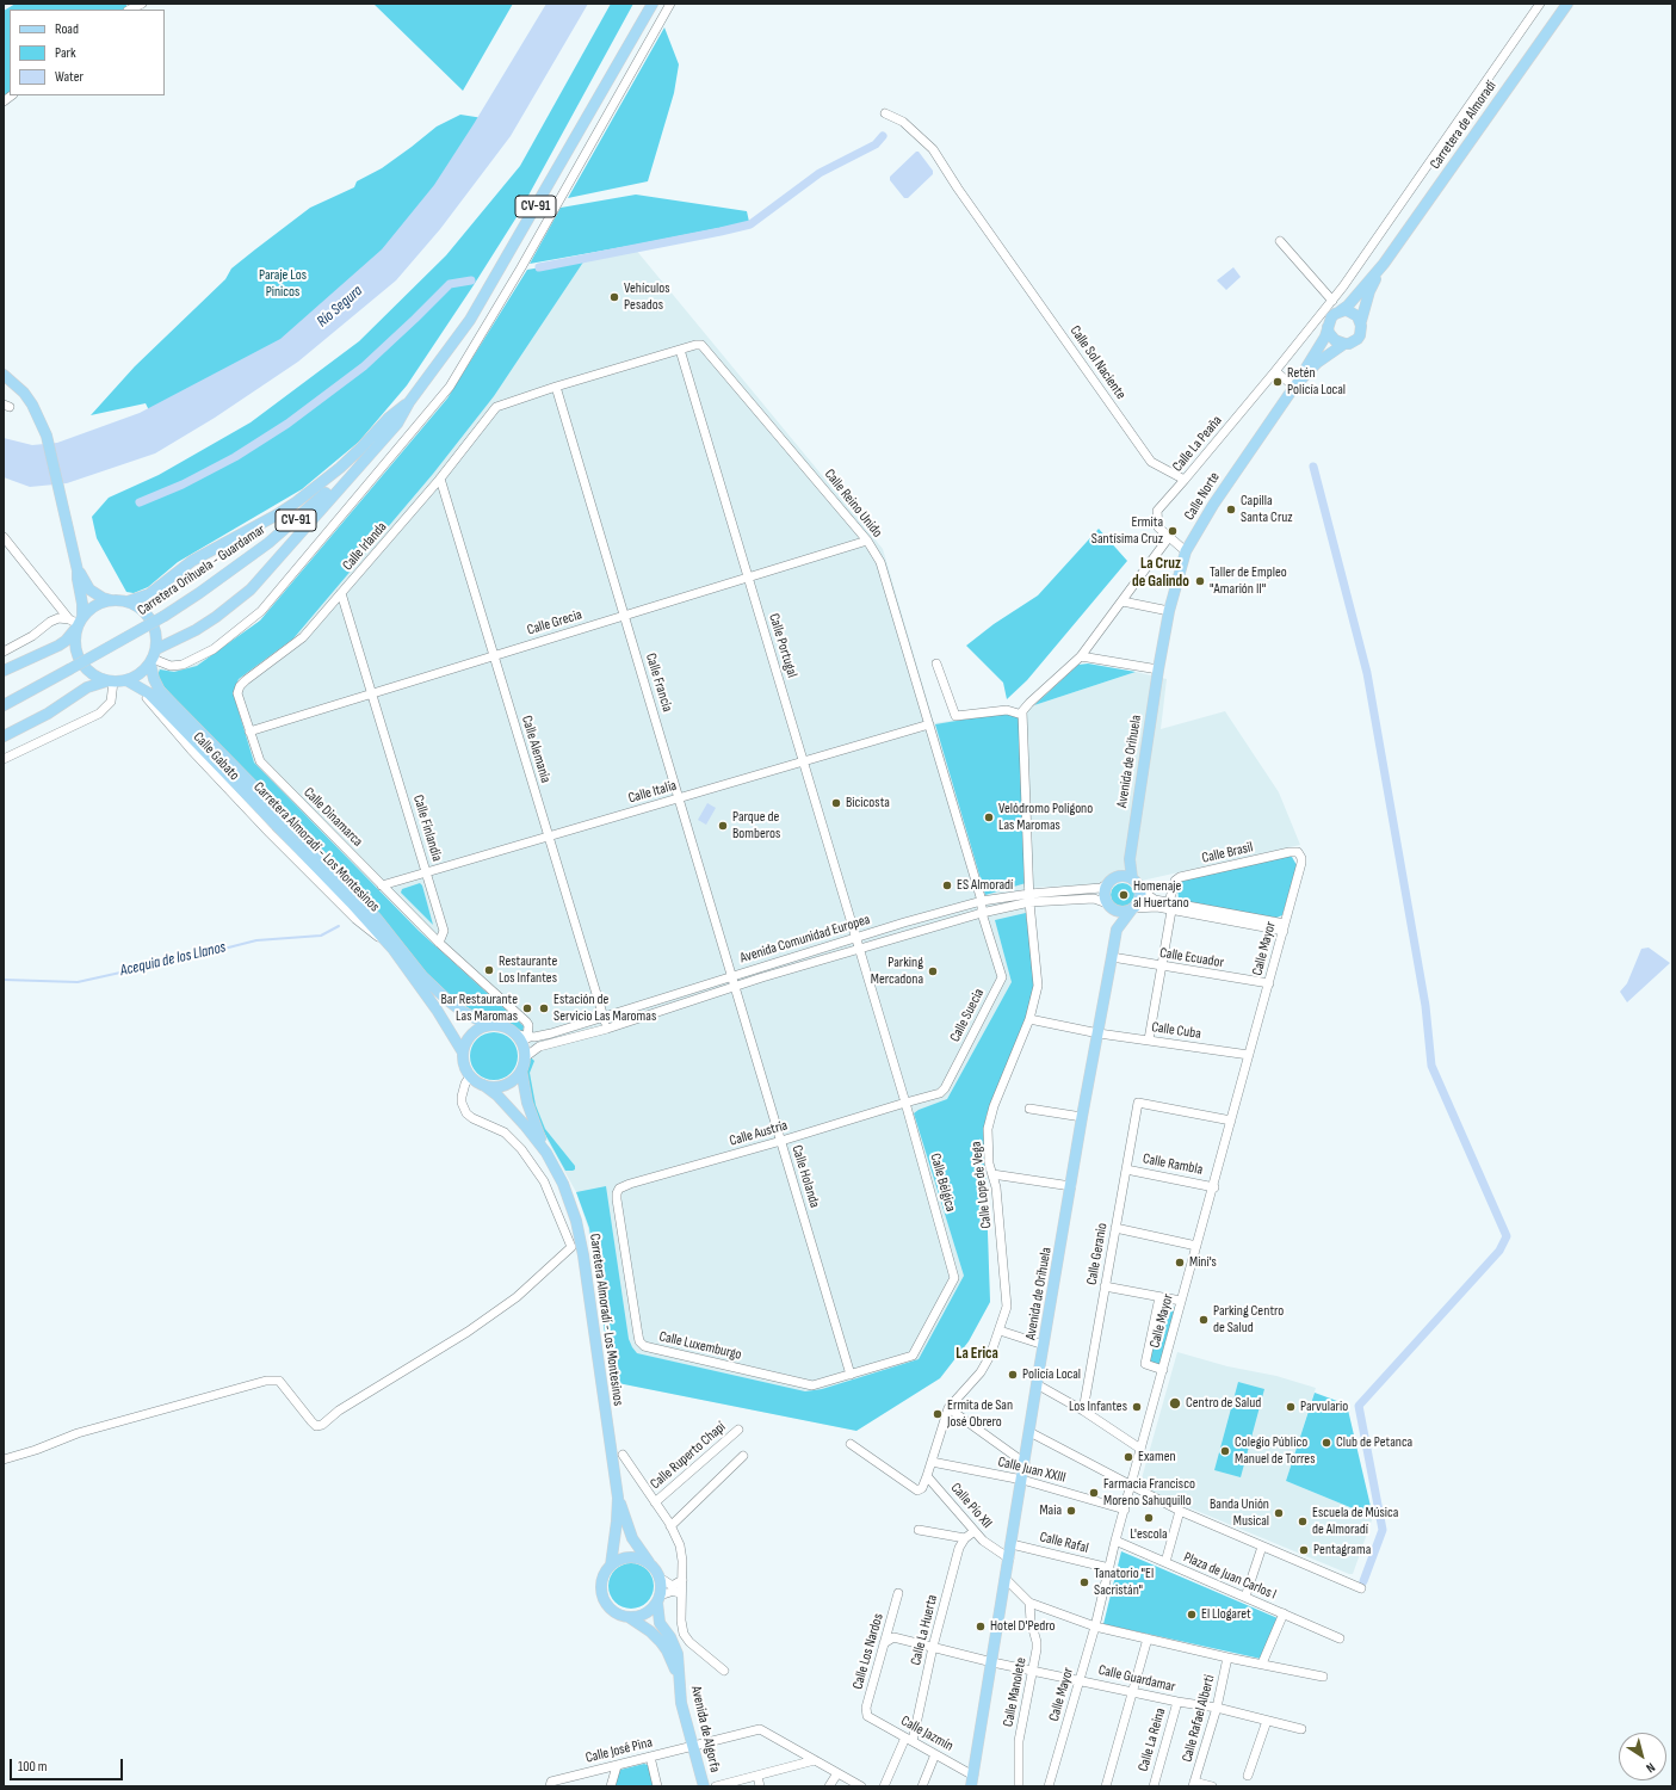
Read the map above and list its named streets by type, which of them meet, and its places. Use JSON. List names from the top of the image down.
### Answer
{
  "streets": {
    "main road": [
      "Carretera de Almoradí",
      "CV-91",
      "Calle Norte",
      "Carretera Orihuela - Guardamar",
      "Avenida de Orihuela",
      "Carretera Almoradí - Los Montesinos",
      "Avenida de Algorfa"
    ],
    "street": [
      "Calle Sol Naciente",
      "Calle La Peaña",
      "Calle Reino Unido",
      "Calle Irlanda",
      "Calle Grecia",
      "Calle Portugal",
      "Calle Francia",
      "Calle Alemania",
      "Calle Italia",
      "Calle Dinamarca",
      "Calle Finlandia",
      "Calle Brasil",
      "Avenida Comunidad Europea",
      "Calle Mayor",
      "Calle Ecuador",
      "Calle Suecia",
      "Calle Cuba",
      "Calle Austria",
      "Calle Rambla",
      "Calle Holanda",
      "Calle Bélgica",
      "Calle Lope de Vega",
      "Calle Geranio",
      "Calle Luxemburgo",
      "Calle Ruperto Chapí",
      "Calle Juan XXIII",
      "Calle Pío XII",
      "Calle Rafal",
      "Plaza de Juan Carlos I",
      "Calle La Huerta",
      "Calle Los Nardos",
      "Calle Guardamar",
      "Calle Manolete",
      "Calle Rafael Alberti",
      "Calle Jazmín",
      "Calle La Reina",
      "Calle José Pina"
    ]
  },
  "crossings": [
    ["CV-91", "Carretera Orihuela - Guardamar"],
    ["Calle Sol Naciente", "Calle La Peaña"],
    ["Calle La Peaña", "Calle Norte"],
    ["Calle Norte", "Avenida de Orihuela"],
    ["Calle Reino Unido", "Calle Irlanda"],
    ["Calle Reino Unido", "Calle Grecia"],
    ["Calle Reino Unido", "Calle Portugal"],
    ["Calle Reino Unido", "Calle Francia"],
    ["Calle Reino Unido", "Calle Italia"],
    ["Calle Reino Unido", "Avenida Comunidad Europea"],
    ["Calle Reino Unido", "Calle Suecia"],
    ["Calle Irlanda", "Calle Alemania"],
    ["Calle Irlanda", "Calle Dinamarca"],
    ["Calle Irlanda", "Calle Finlandia"],
    ["Calle Grecia", "Calle Portugal"],
    ["Calle Grecia", "Calle Francia"],
    ["Calle Grecia", "Calle Alemania"],
    ["Calle Grecia", "Calle Dinamarca"],
    ["Calle Grecia", "Calle Finlandia"],
    ["Calle Portugal", "Calle Italia"],
    ["Calle Portugal", "Avenida Comunidad Europea"],
    ["Calle Portugal", "Calle Bélgica"],
    ["Calle Francia", "Calle Italia"],
    ["Calle Francia", "Avenida Comunidad Europea"],
    ["Calle Francia", "Calle Holanda"],
    ["Calle Alemania", "Calle Italia"],
    ["Calle Alemania", "Avenida Comunidad Europea"],
    ["Avenida de Orihuela", "Avenida Comunidad Europea"],
    ["Avenida de Orihuela", "Calle Ecuador"],
    ["Avenida de Orihuela", "Calle Cuba"],
    ["Avenida de Orihuela", "Calle Juan XXIII"],
    ["Avenida de Orihuela", "Calle Pío XII"],
    ["Avenida de Orihuela", "Calle Rafal"],
    ["Avenida de Orihuela", "Calle Guardamar"],
    ["Avenida de Orihuela", "Calle Jazmín"],
    ["Calle Italia", "Calle Dinamarca"],
    ["Calle Italia", "Calle Finlandia"],
    ["Calle Dinamarca", "Calle Finlandia"],
    ["Carretera Almoradí - Los Montesinos", "Avenida Comunidad Europea"],
    ["Carretera Almoradí - Los Montesinos", "Avenida de Algorfa"],
    ["Calle Brasil", "Calle Mayor"],
    ["Avenida Comunidad Europea", "Calle Suecia"],
    ["Avenida Comunidad Europea", "Calle Holanda"],
    ["Avenida Comunidad Europea", "Calle Bélgica"],
    ["Avenida Comunidad Europea", "Calle Lope de Vega"],
    ["Calle Mayor", "Calle Ecuador"],
    ["Calle Mayor", "Calle Cuba"],
    ["Calle Mayor", "Calle Rambla"],
    ["Calle Mayor", "Calle Geranio"],
    ["Calle Mayor", "Calle Juan XXIII"],
    ["Calle Mayor", "Calle Rafal"],
    ["Calle Mayor", "Plaza de Juan Carlos I"],
    ["Calle Mayor", "Calle Guardamar"],
    ["Calle Suecia", "Calle Austria"],
    ["Calle Suecia", "Calle Bélgica"],
    ["Calle Cuba", "Calle Lope de Vega"],
    ["Calle Austria", "Calle Holanda"],
    ["Calle Austria", "Calle Bélgica"],
    ["Calle Austria", "Calle Luxemburgo"],
    ["Calle Rambla", "Calle Geranio"],
    ["Calle Holanda", "Calle Bélgica"],
    ["Calle Holanda", "Calle Luxemburgo"],
    ["Calle Bélgica", "Calle Luxemburgo"],
    ["Calle Lope de Vega", "Calle Juan XXIII"],
    ["Calle La Huerta", "Calle Guardamar"],
    ["Calle La Huerta", "Calle Jazmín"],
    ["Calle Los Nardos", "Calle Guardamar"],
    ["Calle Los Nardos", "Calle Jazmín"],
    ["Calle Guardamar", "Calle Manolete"],
    ["Calle Guardamar", "Calle Rafael Alberti"],
    ["Calle Guardamar", "Calle La Reina"],
    ["Avenida de Algorfa", "Calle José Pina"]
  ],
  "districts": ["La Cruz de Galindo", "La Erica"],
  "water": ["Río Segura", "Acequia de los Llanos"],
  "parks": ["Paraje Los Pinicos"],
  "places": [
    "Vehículos Pesados",
    "Retén Policía Local",
    "Capilla Santa Cruz",
    "Ermita Santísima Cruz",
    "Taller de Empleo \"Amarión II\"",
    "Bicicosta",
    "Velódromo Polígono Las Maromas",
    "Parque de Bomberos",
    "ES Almoradí",
    "Homenaje al Huertano",
    "Restaurante Los Infantes",
    "Parking Mercadona",
    "Bar Restaurante Las Maromas",
    "Estación de Servicio Las Maromas",
    "Mini's",
    "Parking Centro de Salud",
    "Policía Local",
    "Centro de Salud",
    "Los Infantes",
    "Parvulario",
    "Ermita de San José Obrero",
    "Club de Petanca",
    "Colegio Público Manuel de Torres",
    "Examen",
    "Farmacia Francisco Moreno Sahuquillo",
    "Maia",
    "Banda Unión Musical",
    "L'escola",
    "Escuela de Música de Almoradí",
    "Pentagrama",
    "Tanatorio \"El Sacristán\"",
    "El Llogaret",
    "Hotel D'Pedro"
  ],
  "legend": ["Road", "Park", "Water"],
  "scale_bar": "100 m",
  "north": "bottom right"
}
